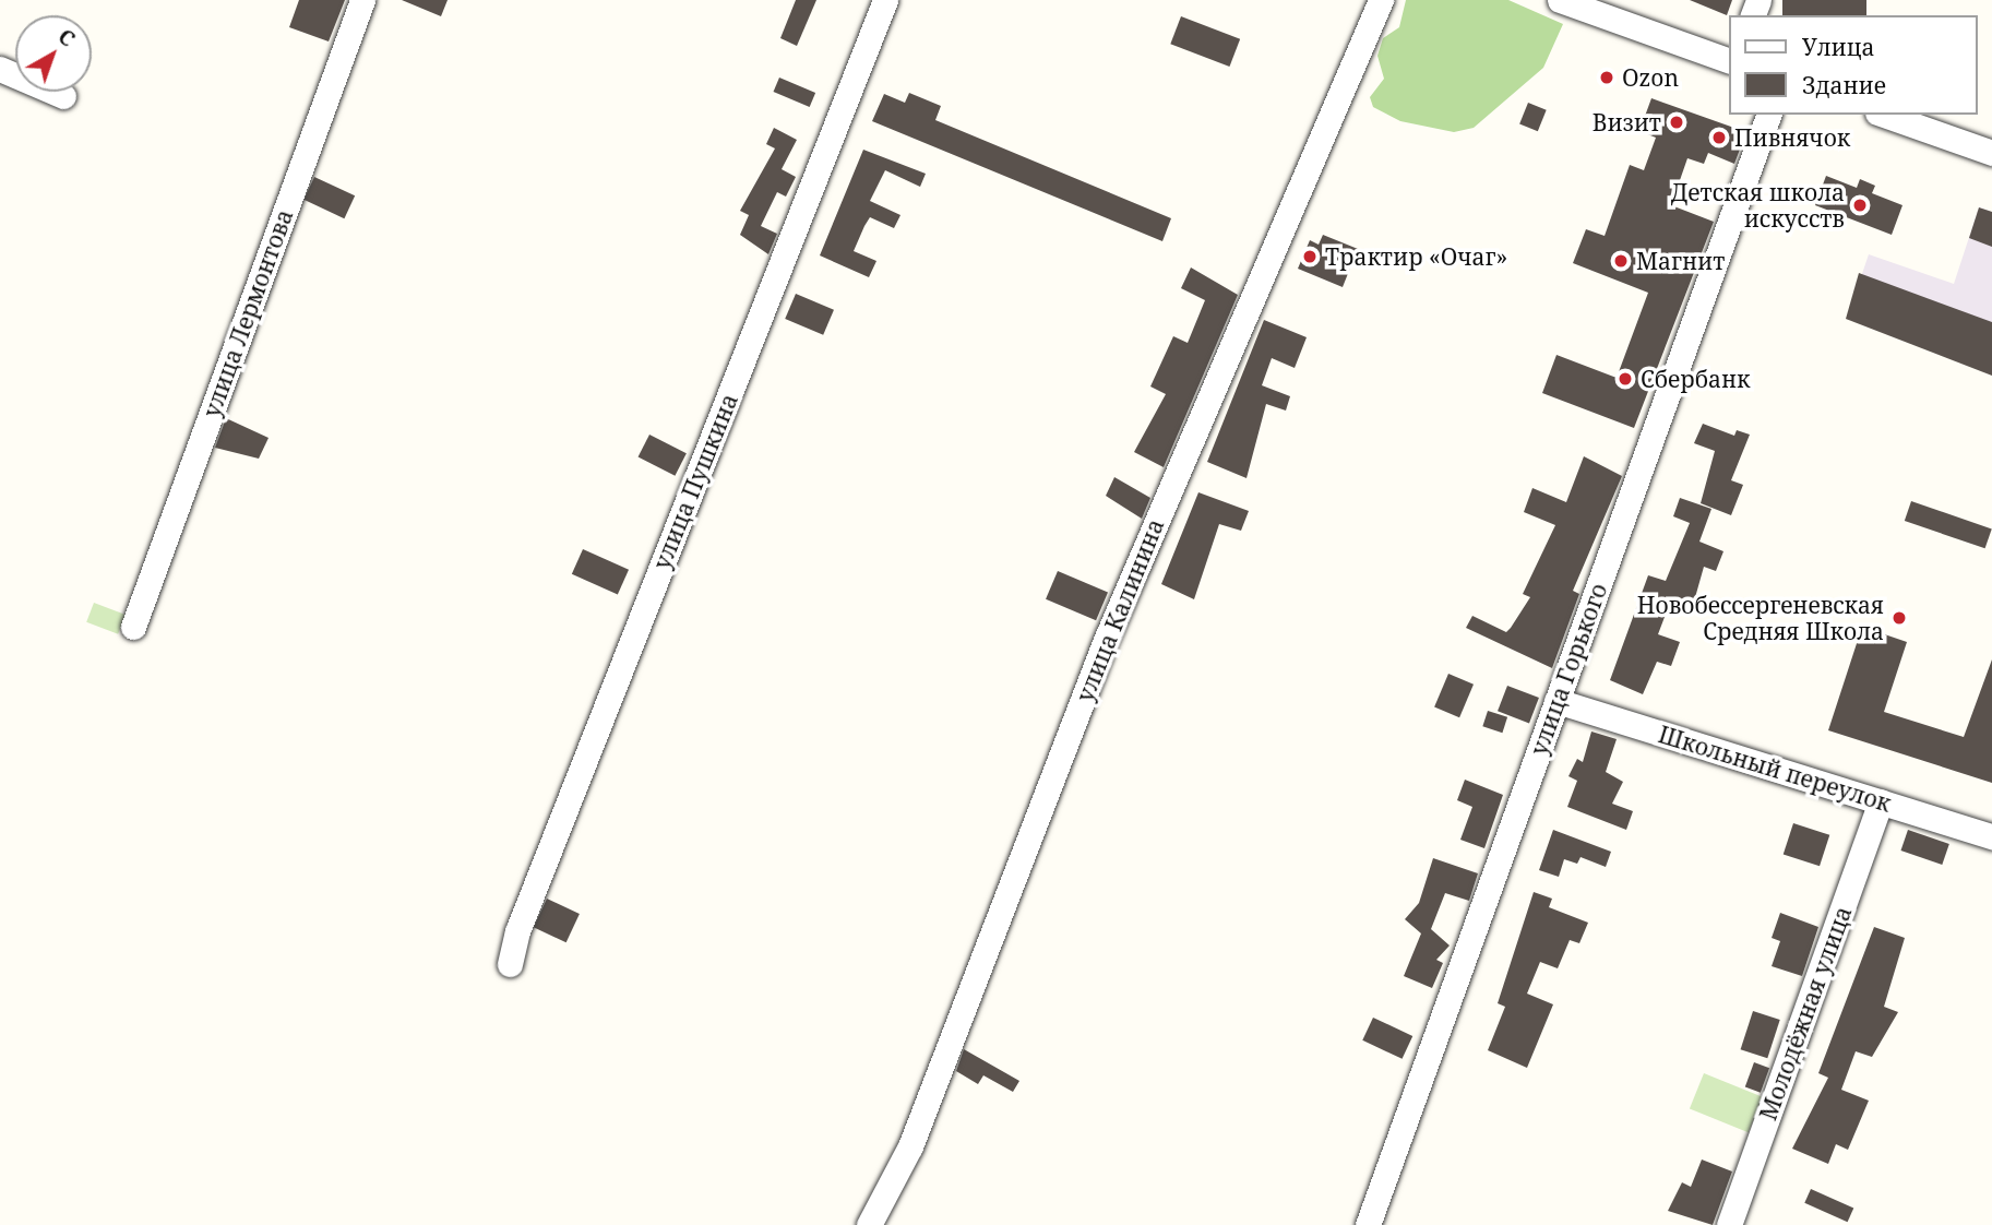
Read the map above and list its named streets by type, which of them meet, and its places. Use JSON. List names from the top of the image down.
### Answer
{
  "streets": {
    "street": [
      "улица Лермонтова",
      "улица Пушкина",
      "улица Калинина",
      "улица Горького",
      "Школьный переулок",
      "Молодёжная улица"
    ]
  },
  "crossings": [
    ["улица Горького", "Школьный переулок"],
    ["Школьный переулок", "Молодёжная улица"]
  ],
  "places": [
    "Ozon",
    "Визит",
    "Пивнячок",
    "Детская школа искусств",
    "Трактир «Очаг»",
    "Магнит",
    "Сбербанк",
    "Новобессергеневская Средняя Школа"
  ],
  "legend": ["Улица", "Здание"],
  "north": "top right"
}
